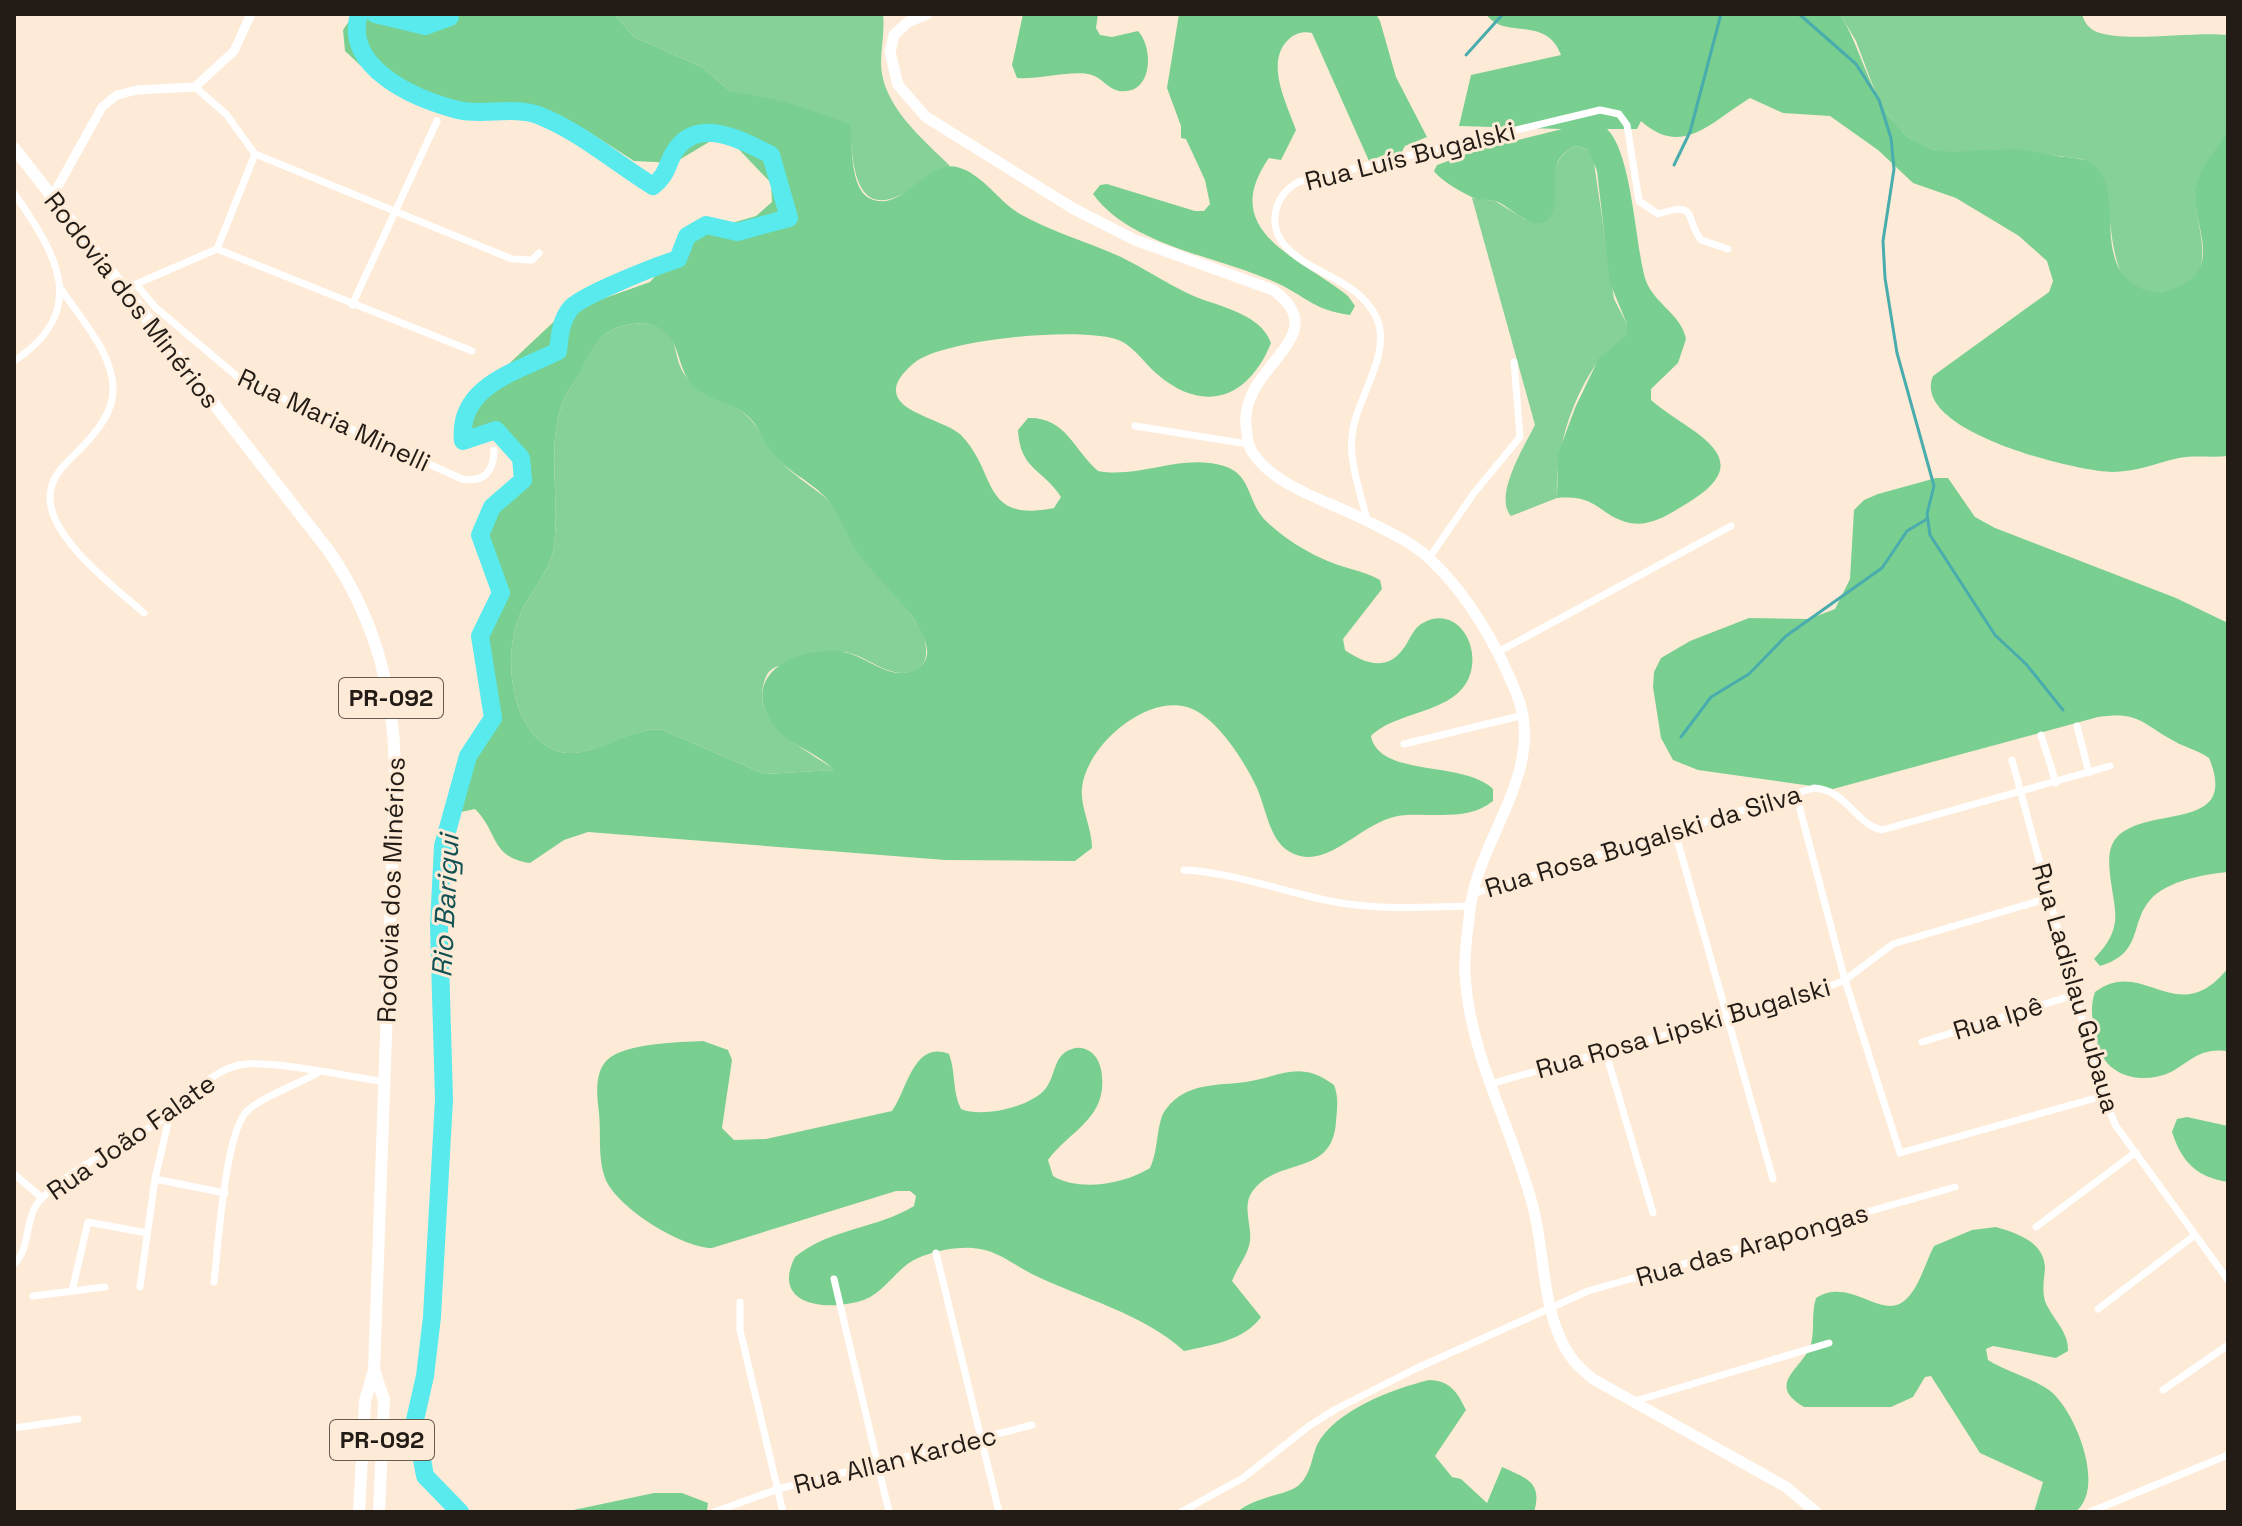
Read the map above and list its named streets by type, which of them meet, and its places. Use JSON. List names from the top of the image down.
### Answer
{
  "streets": {
    "main road": ["Rodovia dos Minérios", "PR-092"],
    "street": [
      "Rua Luís Bugalski",
      "Rua Maria Minelli",
      "Rua Rosa Bugalski da Silva",
      "Rua Ladislau Gubaua",
      "Rua Ipê",
      "Rua Rosa Lipski Bugalski",
      "Rua João Falate",
      "Rua das Arapongas",
      "Rua Allan Kardec"
    ]
  },
  "crossings": [
    ["Rodovia dos Minérios", "Rua Maria Minelli"],
    ["Rodovia dos Minérios", "Rua João Falate"],
    ["Rua Rosa Bugalski da Silva", "Rua Ladislau Gubaua"],
    ["Rua Ladislau Gubaua", "Rua Ipê"],
    ["Rua Ladislau Gubaua", "Rua Rosa Lipski Bugalski"]
  ],
  "water": ["Rio Barigui"]
}
